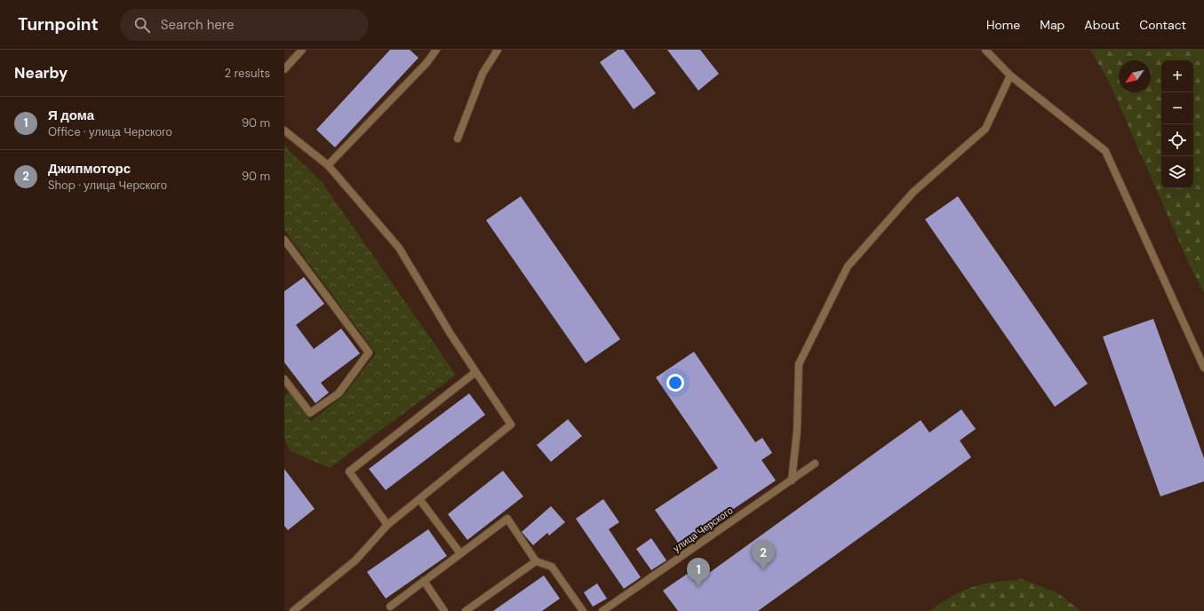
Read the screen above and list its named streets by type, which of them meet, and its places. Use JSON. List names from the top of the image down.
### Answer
{
  "streets": {
    "street": ["улица Черского"]
  },
  "north": "bottom left",
  "page": {
    "header": "Turnpoint",
    "search": "Search here",
    "nav": [
      "Home",
      "Map",
      "About",
      "Contact"
    ],
    "heading": ["Nearby", "2 results"],
    "map_buttons": ["+", "−"],
    "list": [
      {
        "mark": "1",
        "name": "Я дома",
        "note": "Office · улица Черского",
        "value": "90 m"
      },
      {
        "mark": "2",
        "name": "Джипмоторс",
        "note": "Shop · улица Черского",
        "value": "90 m"
      }
    ],
    "pins": ["2", "1"]
  }
}
